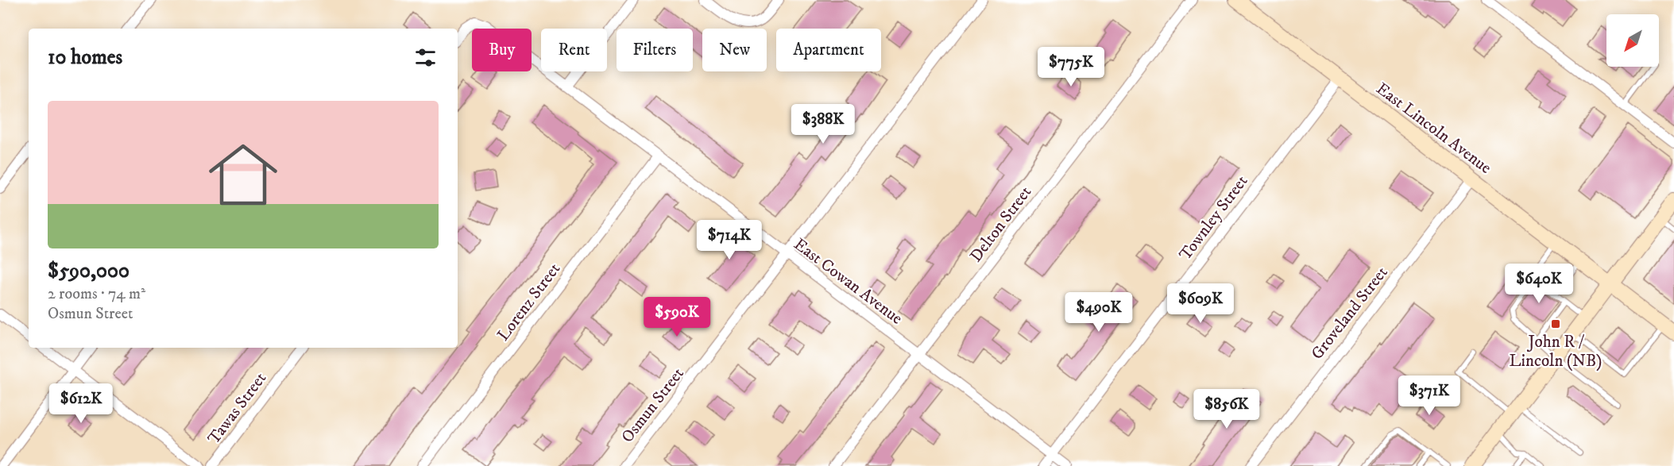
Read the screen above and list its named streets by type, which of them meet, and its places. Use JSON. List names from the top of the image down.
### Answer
{
  "streets": {
    "street": [
      "East Lincoln Avenue",
      "Townley Street",
      "Delton Street",
      "East Cowan Avenue",
      "Lorenz Street",
      "Groveland Street",
      "Osmun Street",
      "Tawas Street"
    ]
  },
  "crossings": [
    ["East Lincoln Avenue", "Townley Street"],
    ["East Lincoln Avenue", "Groveland Street"],
    ["Townley Street", "East Cowan Avenue"],
    ["Delton Street", "East Cowan Avenue"],
    ["East Cowan Avenue", "Lorenz Street"],
    ["East Cowan Avenue", "Osmun Street"]
  ],
  "places": {
    "transit": ["John R / Lincoln (NB)"]
  },
  "north": "bottom left",
  "page": {
    "chip": [
      "Buy",
      "Rent",
      "Filters",
      "New",
      "Apartment"
    ],
    "heading": "10 homes",
    "price": [
      "$775K",
      "$388K",
      "$714K",
      "$640K",
      "$609K",
      "$490K",
      "$590K",
      "$371K",
      "$612K",
      "$856K"
    ],
    "list": [
      {
        "name": "$590,000",
        "note": "2 rooms · 74 m² · Osmun Street"
      }
    ]
  }
}
